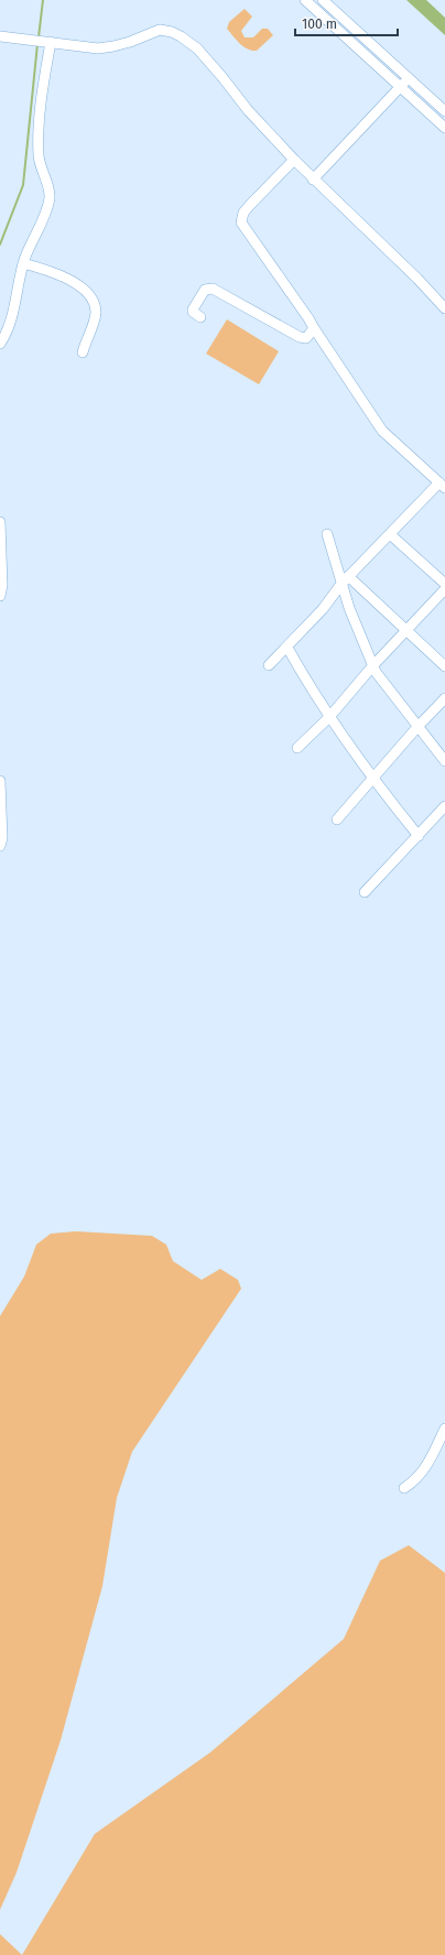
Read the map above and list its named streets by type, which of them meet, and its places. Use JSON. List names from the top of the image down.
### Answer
{
  "scale_bar": "100 m"
}
